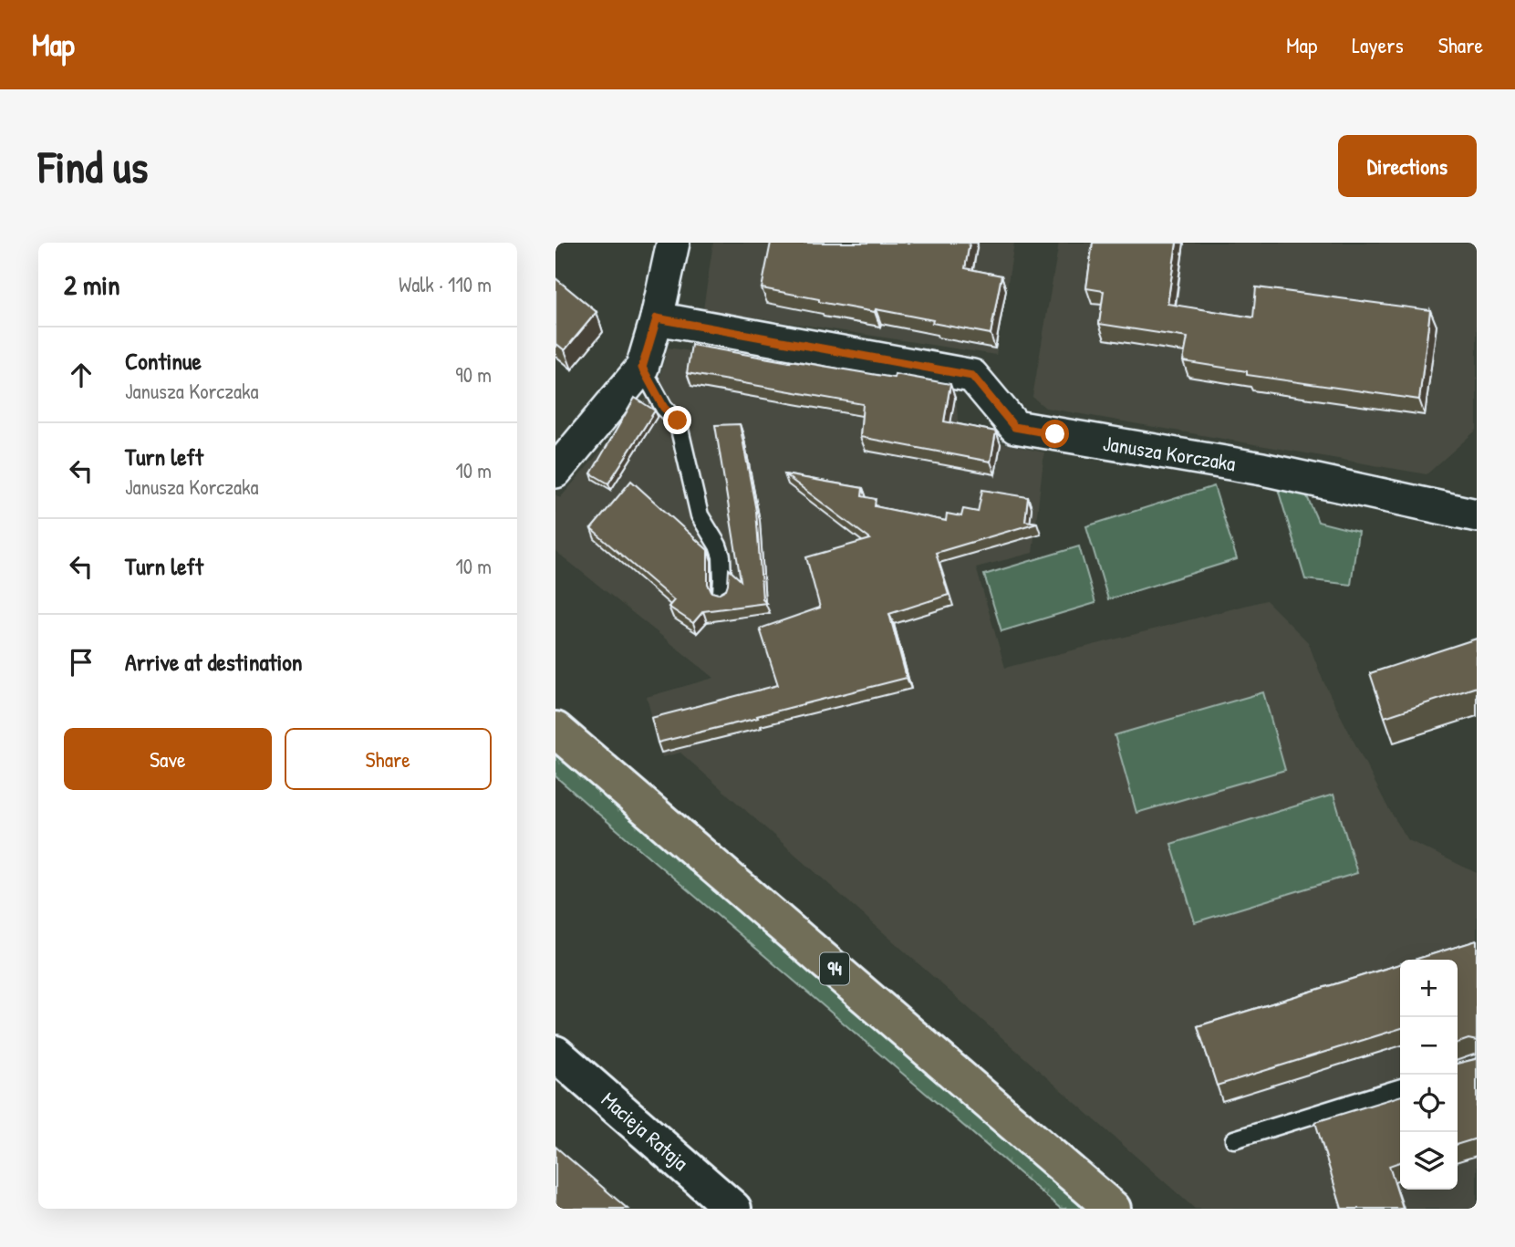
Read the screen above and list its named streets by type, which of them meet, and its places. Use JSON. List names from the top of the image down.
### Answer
{
  "streets": {
    "main road": ["94"],
    "street": ["Janusza Korczaka", "Macieja Rataja"]
  },
  "page": {
    "header": "Map",
    "nav": ["Map", "Layers", "Share"],
    "buttons": [
      "Directions",
      ["Save", "Share"]
    ],
    "title": "Find us",
    "heading": ["2 min", "Walk · 110 m"],
    "list": [
      ["Continue", "Janusza Korczaka", "90 m"],
      ["Turn left", "Janusza Korczaka", "10 m"],
      ["Turn left", "10 m"],
      "Arrive at destination"
    ],
    "map_buttons": ["+", "−"]
  }
}
